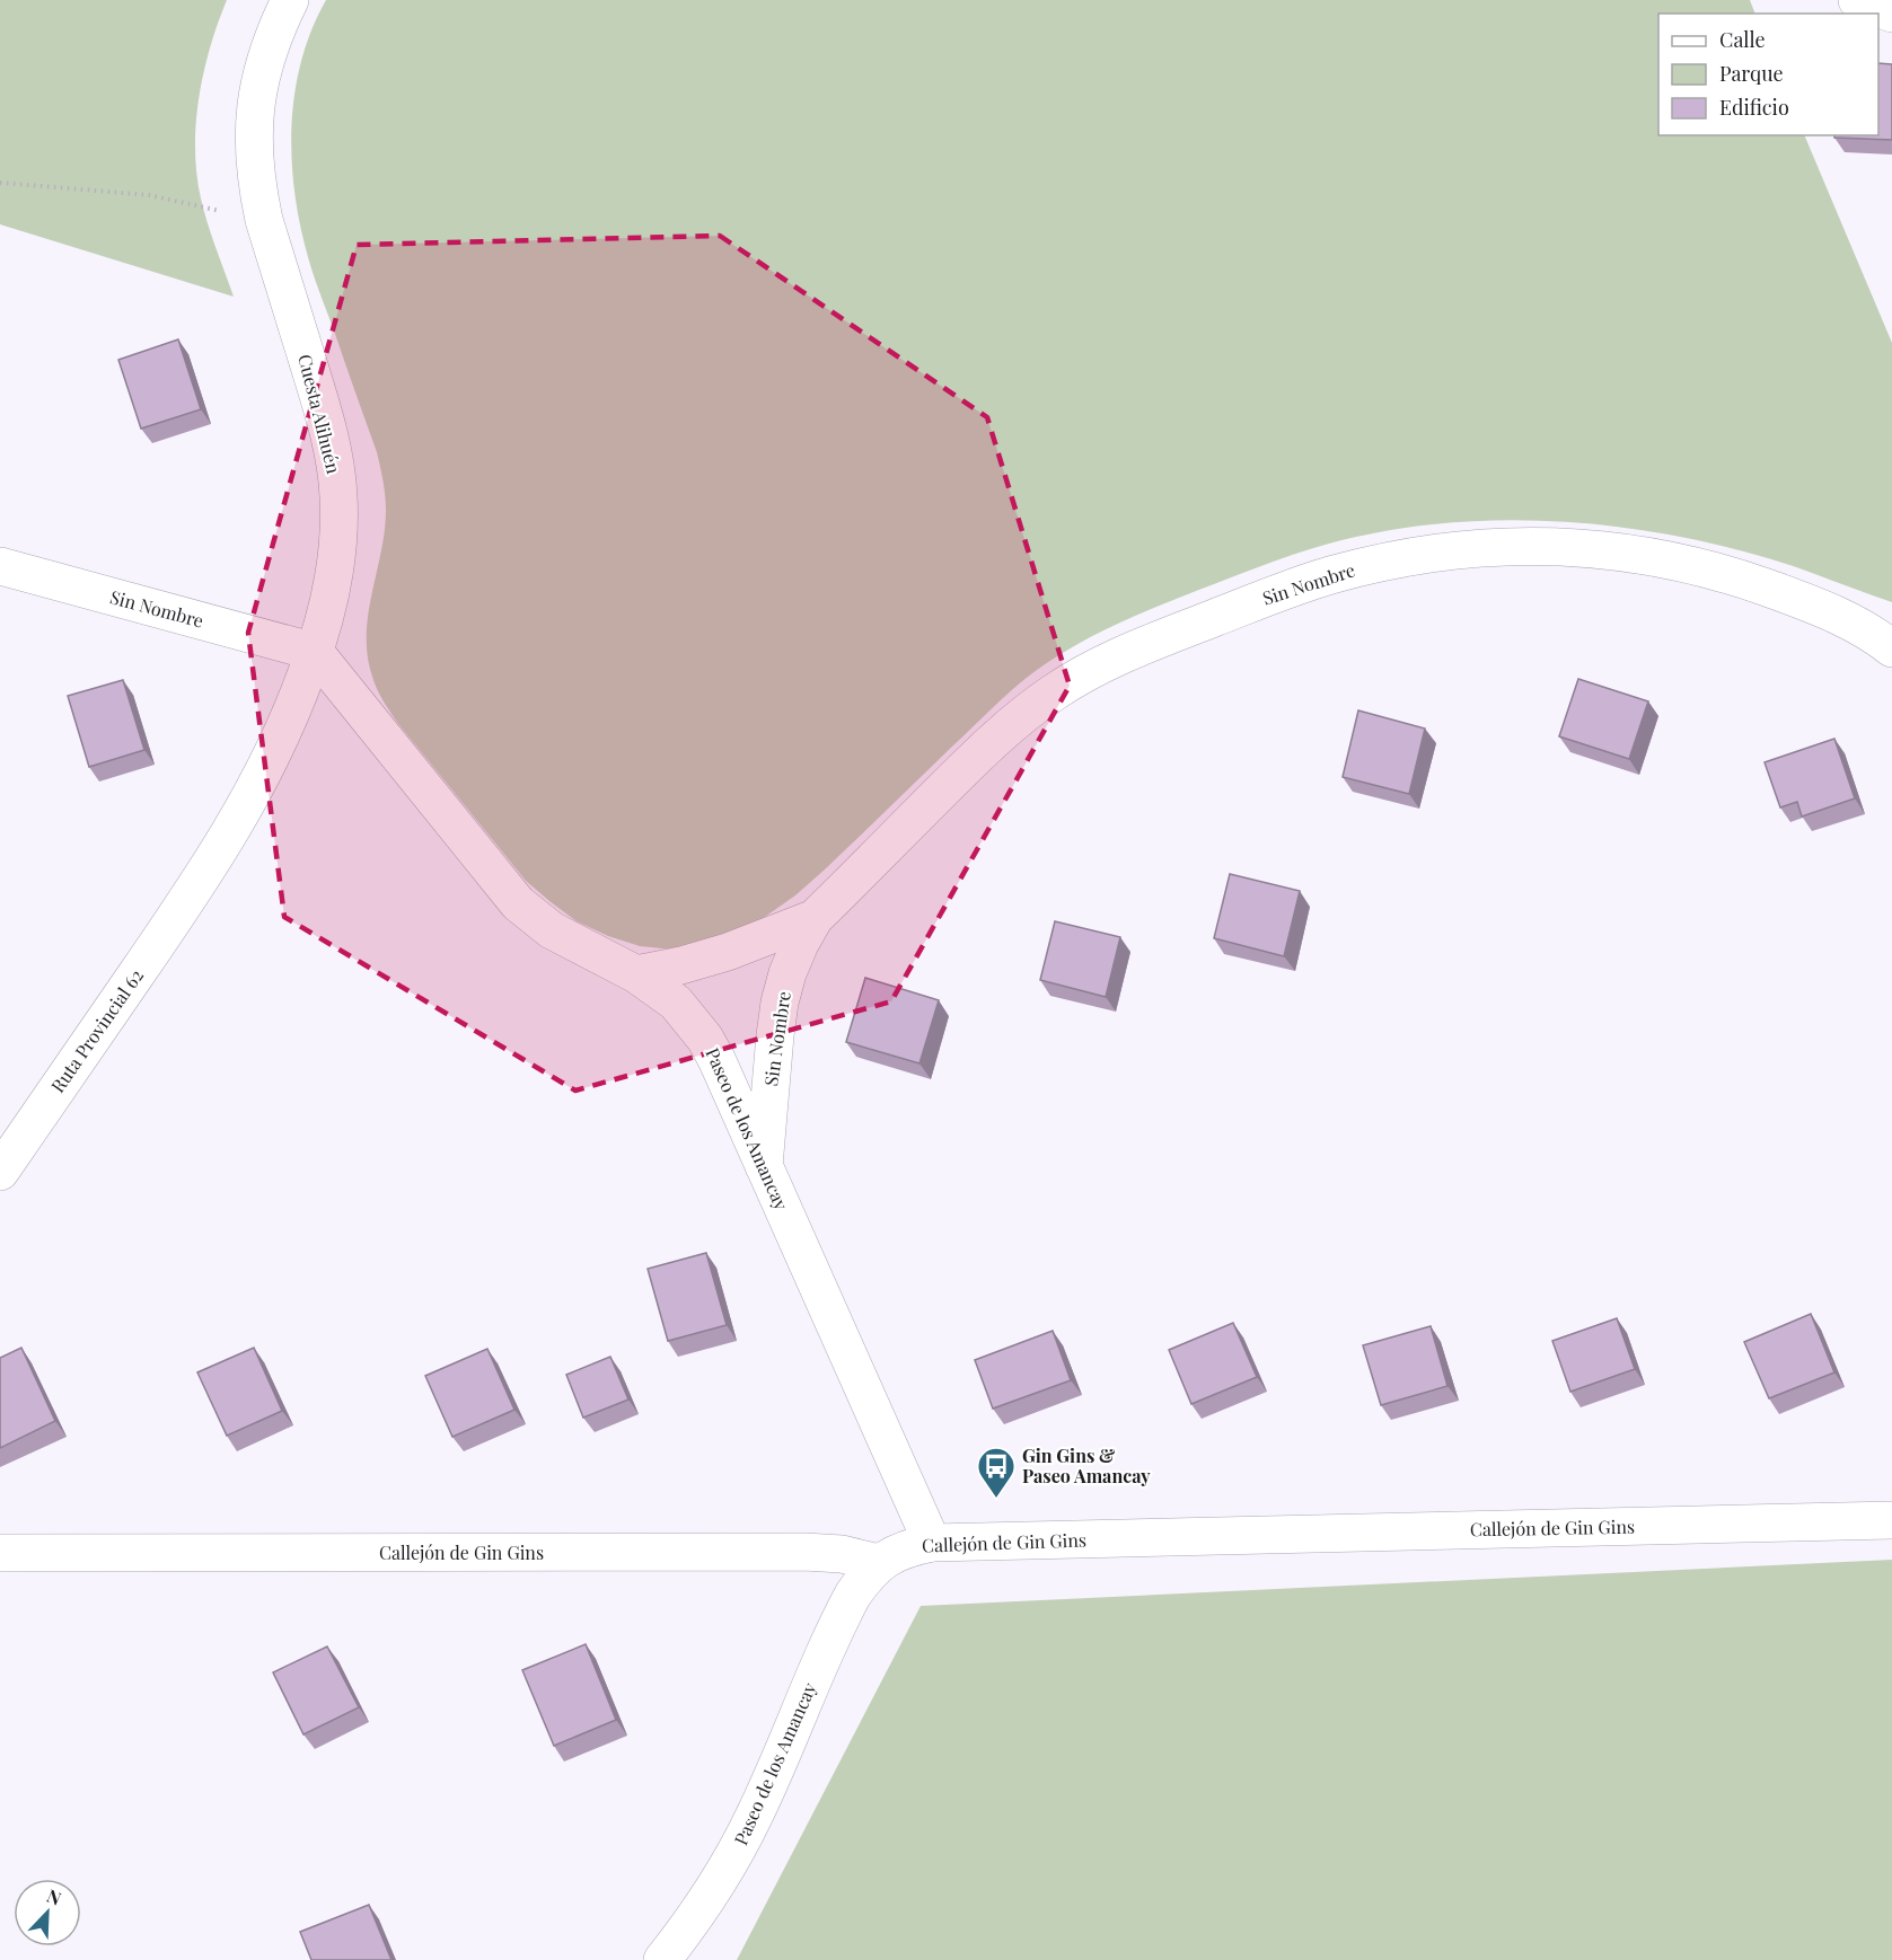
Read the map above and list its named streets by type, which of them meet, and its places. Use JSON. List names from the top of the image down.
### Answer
{
  "streets": {
    "street": [
      "Cuesta Alihuén",
      "Sin Nombre",
      "Ruta Provincial 62",
      "Paseo de los Amancay",
      "Callejón de Gin Gins"
    ]
  },
  "crossings": [
    ["Cuesta Alihuén", "Sin Nombre"],
    ["Cuesta Alihuén", "Ruta Provincial 62"],
    ["Cuesta Alihuén", "Paseo de los Amancay"],
    ["Sin Nombre", "Paseo de los Amancay"],
    ["Paseo de los Amancay", "Callejón de Gin Gins"]
  ],
  "places": {
    "bus stop": ["Gin Gins & Paseo Amancay"]
  },
  "legend": ["Calle", "Parque", "Edificio"],
  "north": "top right"
}
